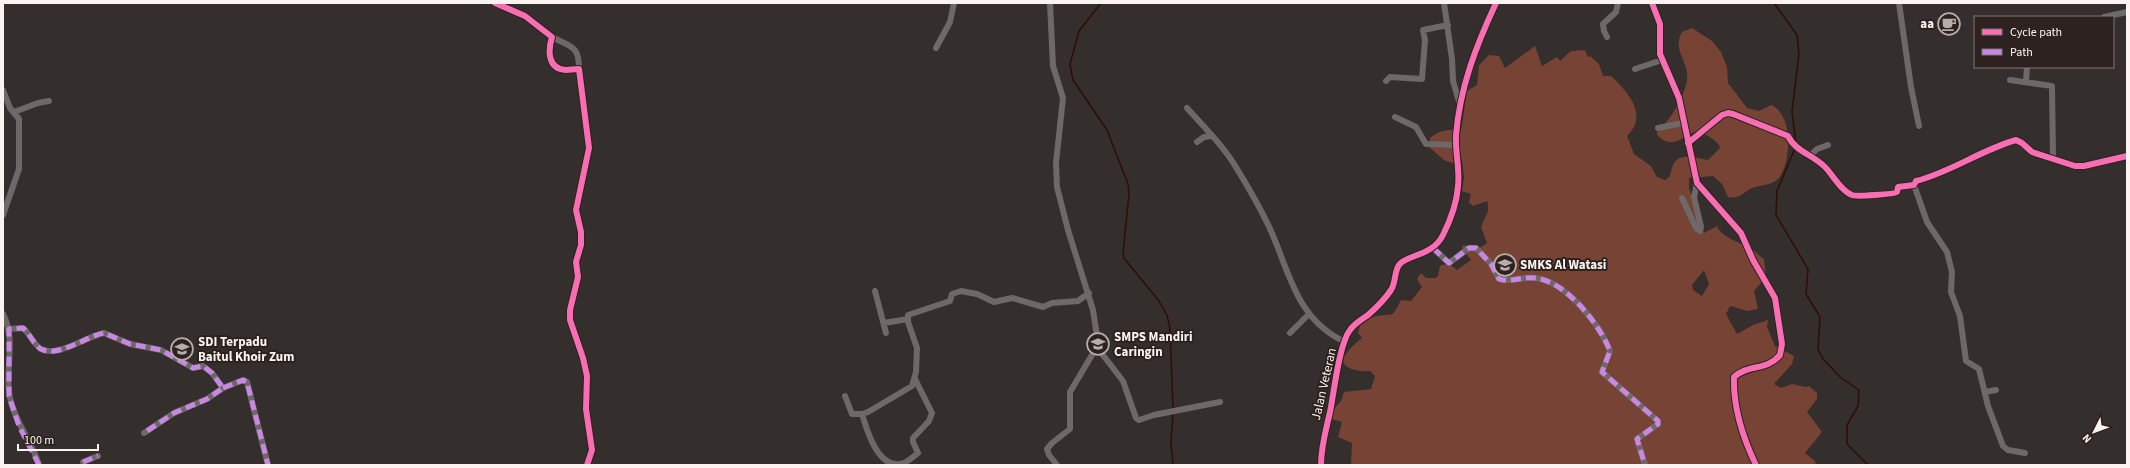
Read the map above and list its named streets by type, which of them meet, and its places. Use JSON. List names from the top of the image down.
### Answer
{
  "streets": {
    "street": ["Jalan Veteran"]
  },
  "places": {
    "cafe": ["aa"],
    "school or university": ["SMKS Al Watasi", "SMPS Mandiri Caringin", "SDI Terpadu Baitul Khoir Zum"]
  },
  "legend": ["Cycle path", "Path"],
  "scale_bar": "100 m",
  "north": "bottom left"
}
